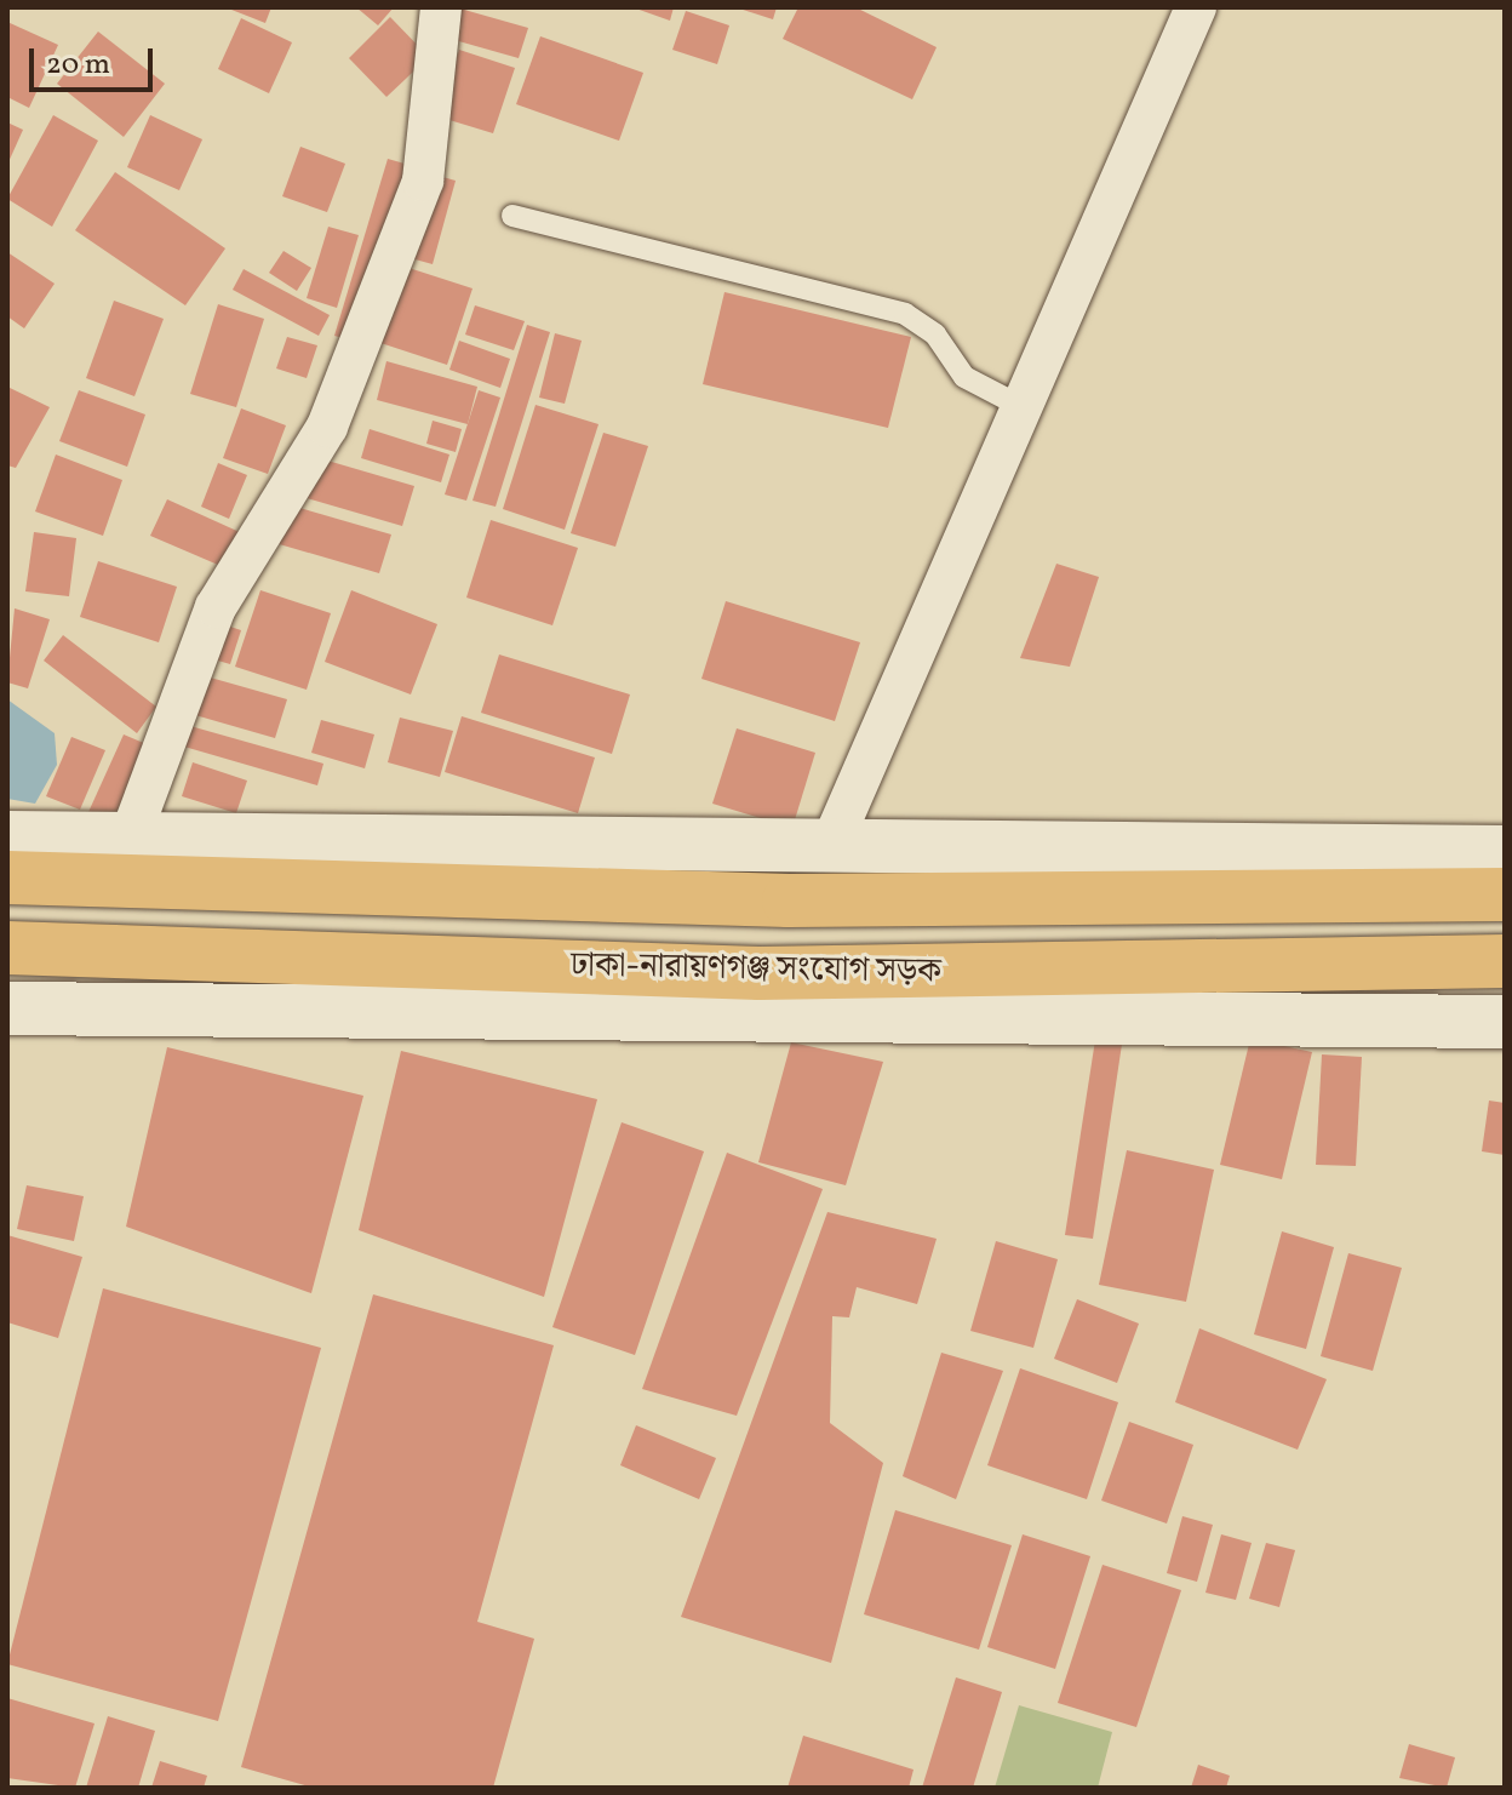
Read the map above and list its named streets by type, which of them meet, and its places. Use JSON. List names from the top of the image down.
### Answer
{
  "streets": {
    "main road": ["ঢাকা-নারায়ণগঞ্জ সংযোগ সড়ক"]
  },
  "scale_bar": "20 m"
}
